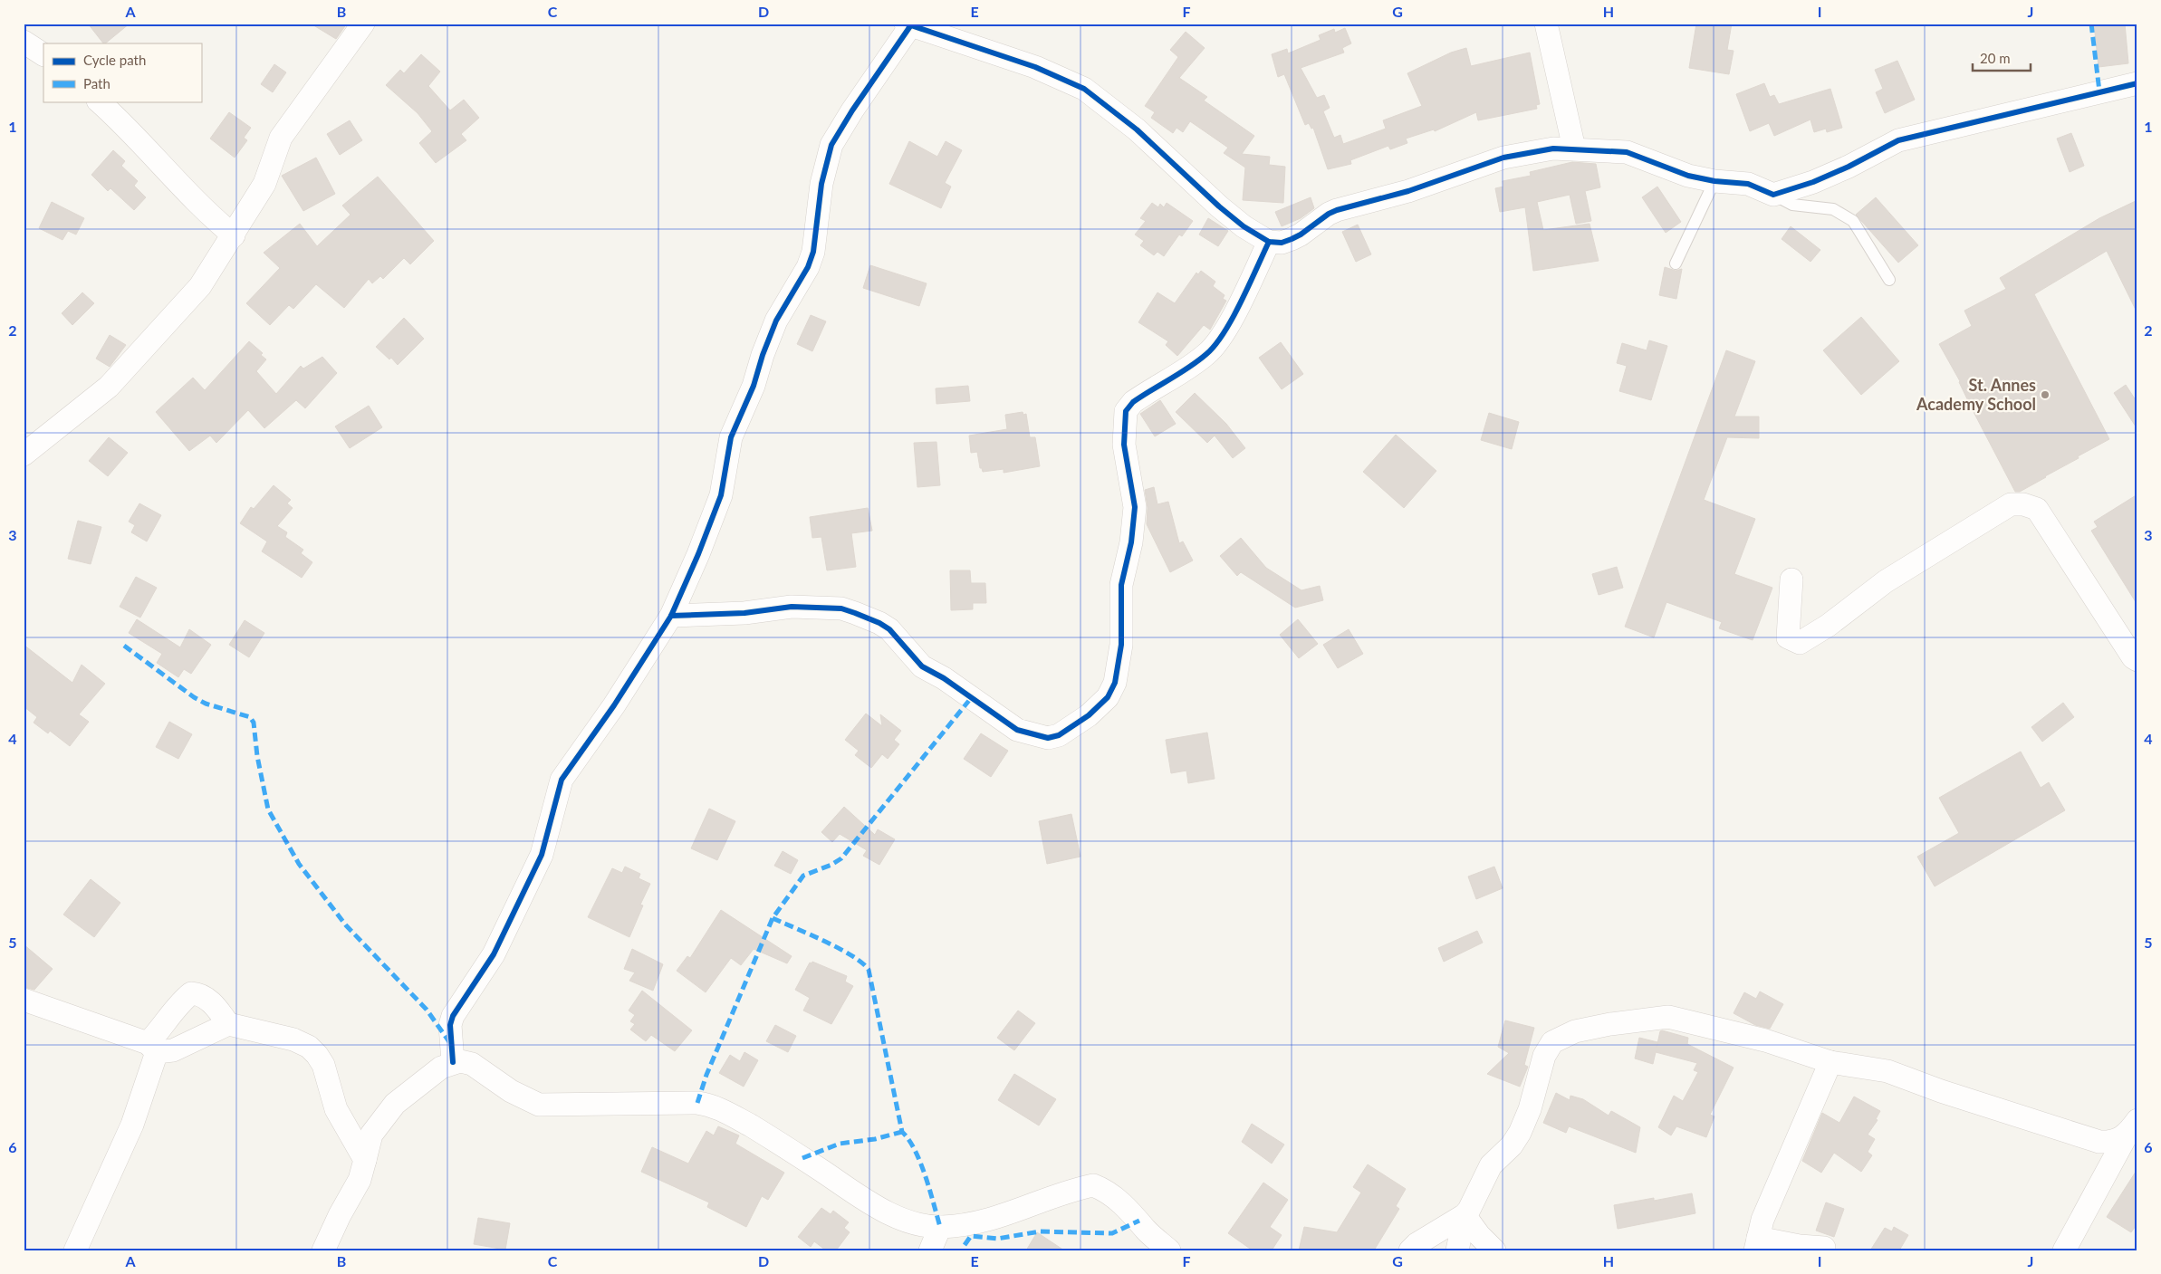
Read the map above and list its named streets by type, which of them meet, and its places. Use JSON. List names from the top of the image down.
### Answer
{
  "places": ["St. Annes Academy School"],
  "legend": ["Cycle path", "Path"],
  "scale_bar": "20 m",
  "grid": {
    "columns": [
      "A",
      "B",
      "C",
      "D",
      "E",
      "F",
      "G",
      "H",
      "I",
      "J"
    ],
    "rows": [
      "1",
      "2",
      "3",
      "4",
      "5",
      "6"
    ]
  }
}
